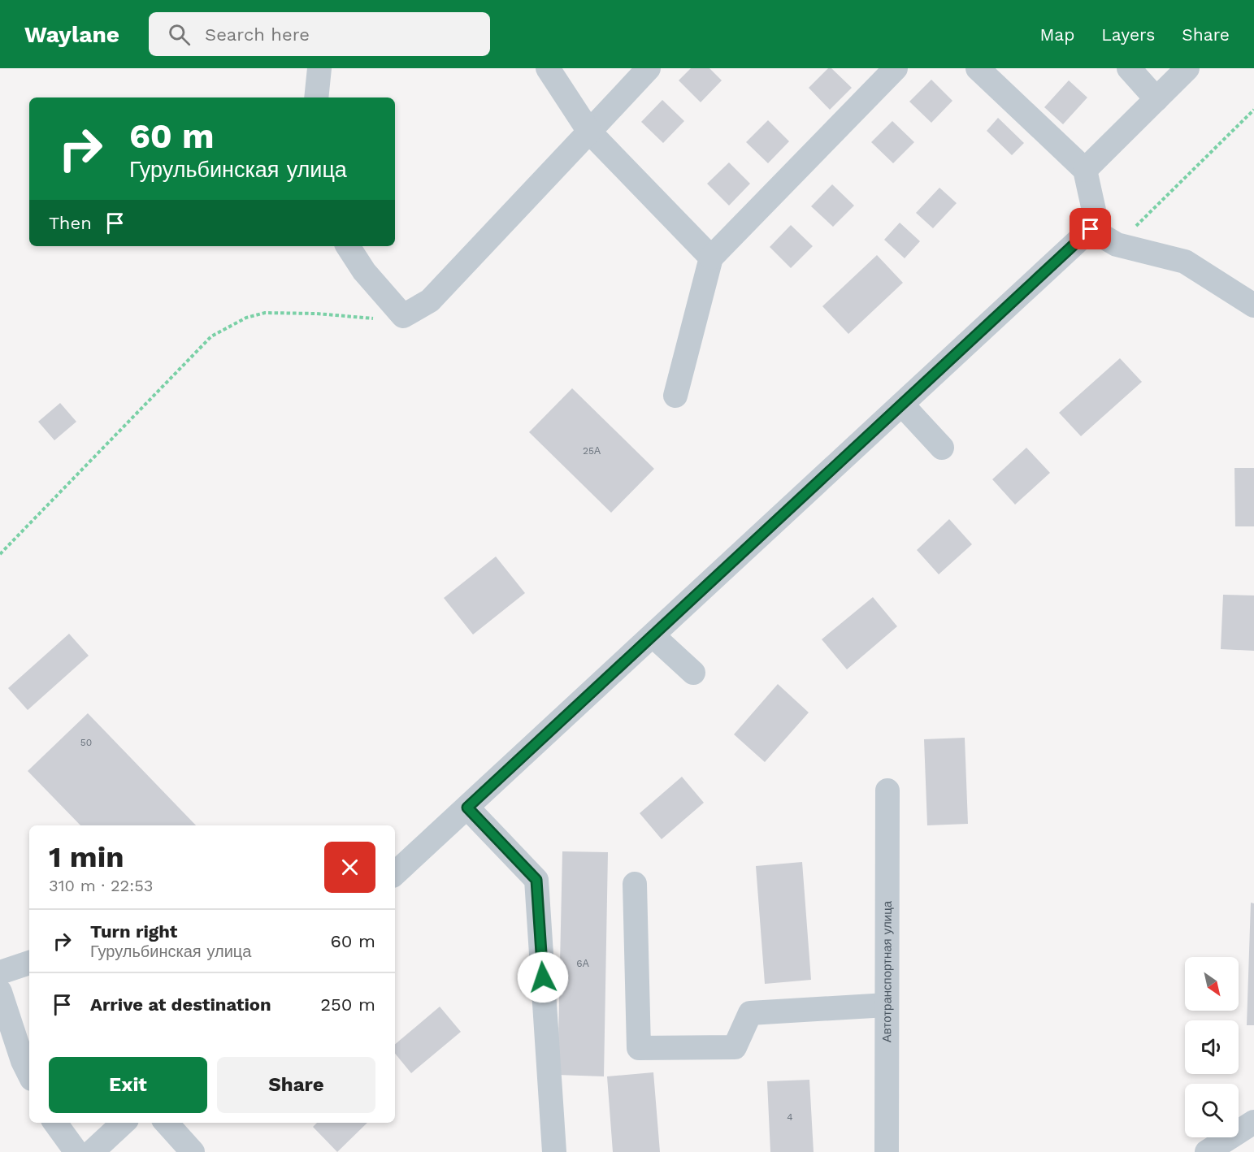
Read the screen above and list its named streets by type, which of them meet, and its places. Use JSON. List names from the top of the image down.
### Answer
{
  "streets": {
    "street": ["Автотранспортная улица"]
  },
  "house_numbers": [
    "25А",
    "50",
    "6А",
    "4"
  ],
  "north": "bottom right",
  "page": {
    "header": "Waylane",
    "search": "Search here",
    "nav": ["Map", "Layers", "Share"],
    "turn": ["60 m", "Гурульбинская улица"],
    "then": "Then",
    "heading": ["1 min", "310 m · 22:53"],
    "list": [
      {
        "name": "Turn right",
        "note": "Гурульбинская улица",
        "value": "60 m"
      },
      {
        "name": "Arrive at destination",
        "value": "250 m"
      }
    ],
    "buttons": ["Exit", "Share"]
  }
}
